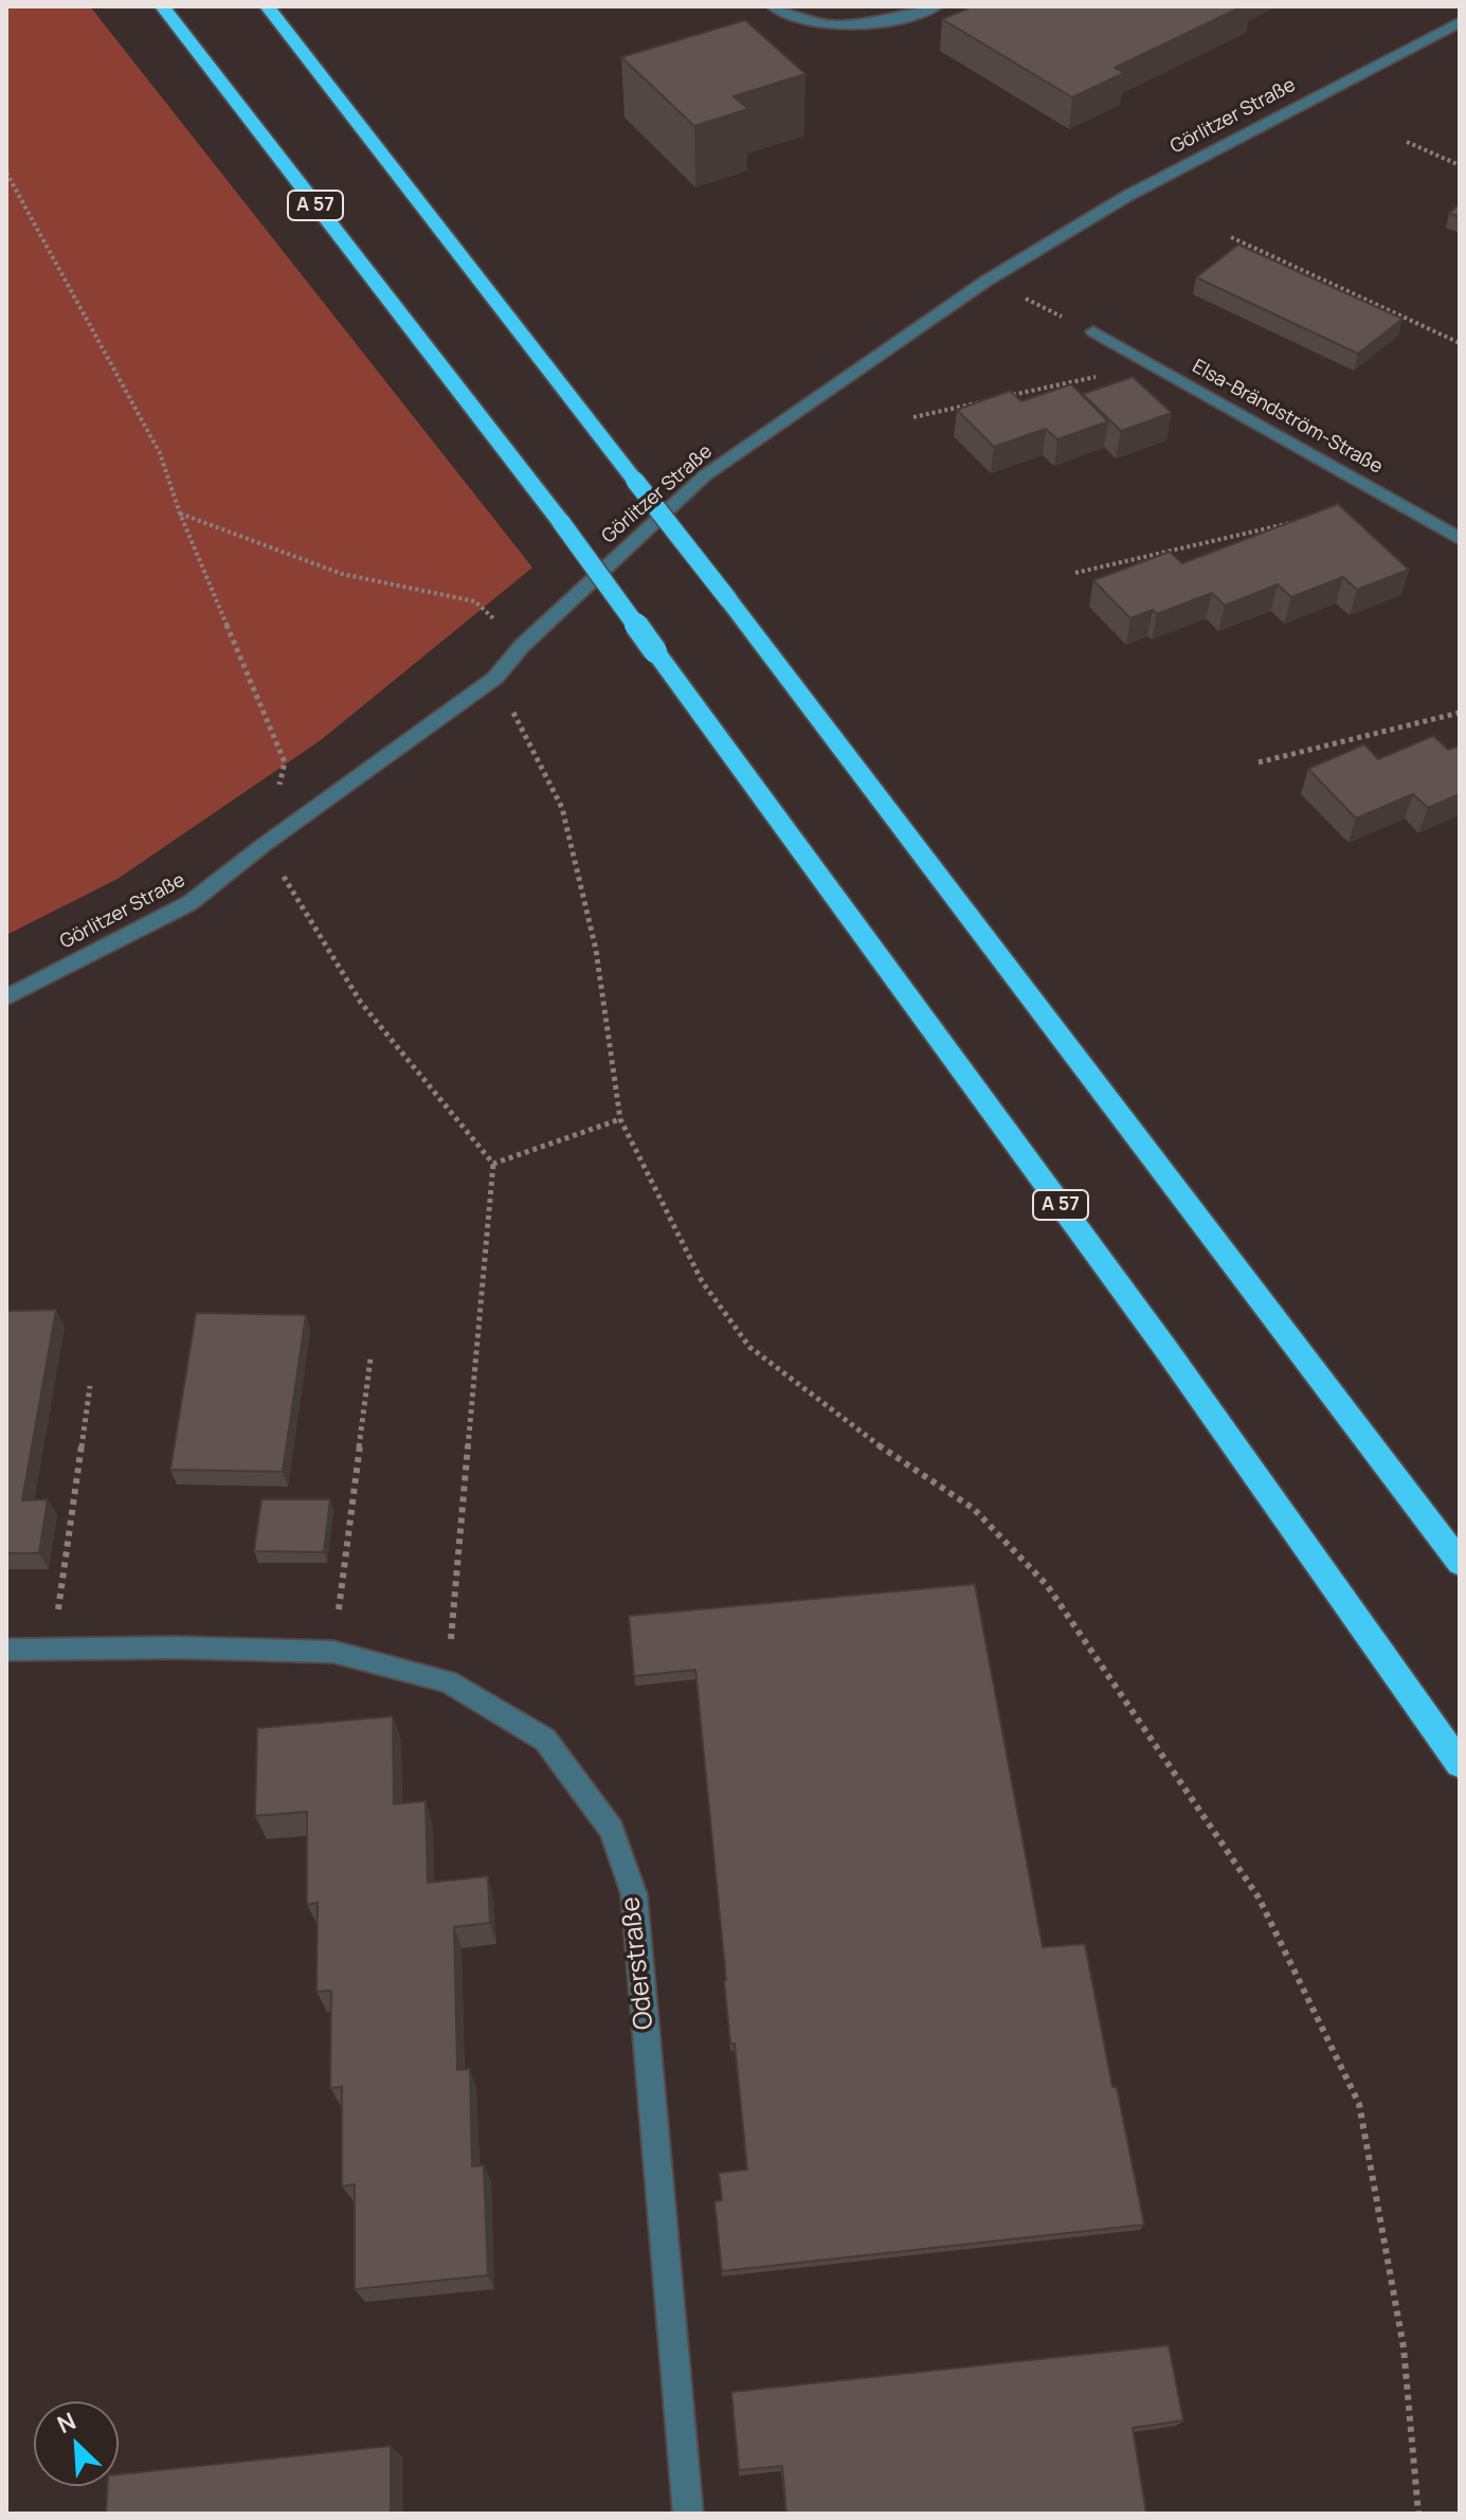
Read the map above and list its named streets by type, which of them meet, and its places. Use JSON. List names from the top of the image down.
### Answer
{
  "streets": {
    "highway": ["A 57"],
    "street": ["Görlitzer Straße", "Elsa-Brändström-Straße", "Oderstraße"]
  },
  "north": "top left"
}
